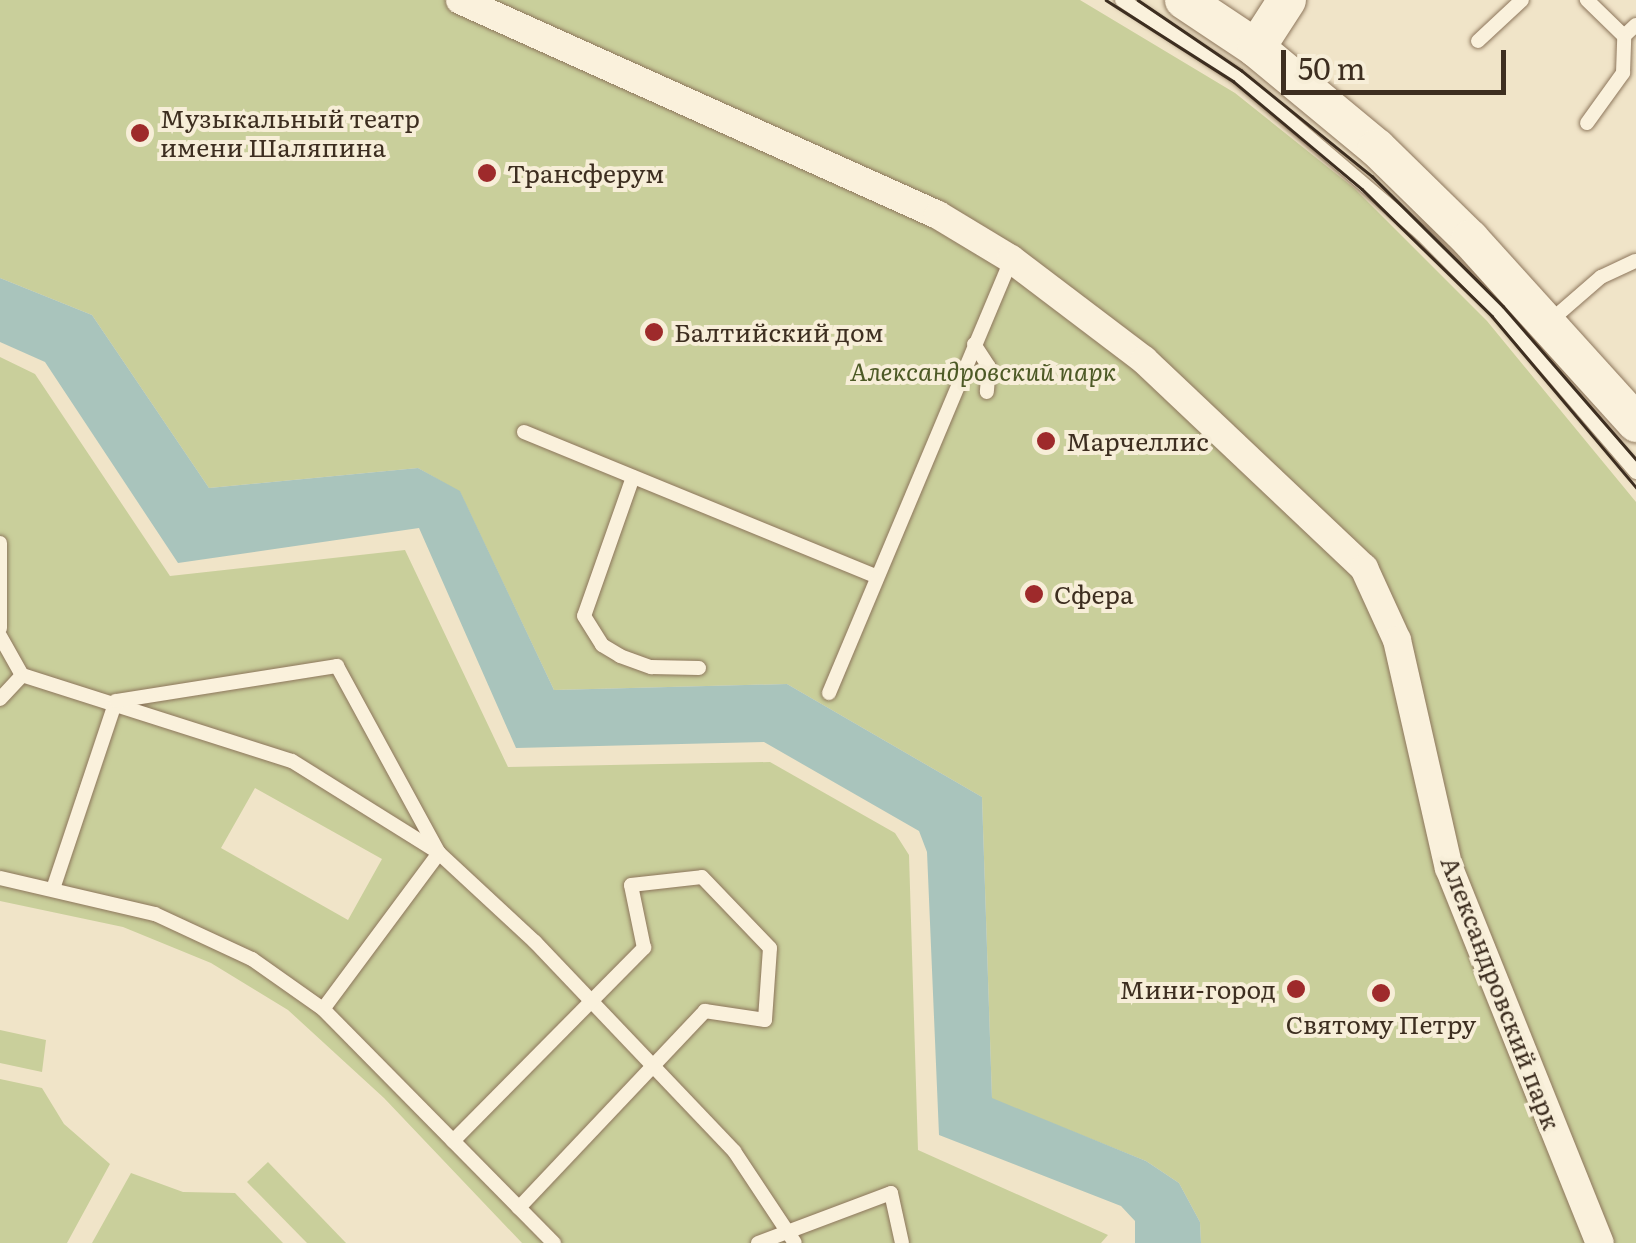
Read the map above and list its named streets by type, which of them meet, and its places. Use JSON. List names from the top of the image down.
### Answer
{
  "streets": {
    "street": ["Александровский парк"]
  },
  "parks": ["Александровский парк"],
  "places": [
    "Музыкальный театр имени Шаляпина",
    "Трансферум",
    "Балтийский дом",
    "Марчеллис",
    "Сфера",
    "Мини-город",
    "Святому Петру"
  ],
  "scale_bar": "50 m"
}
